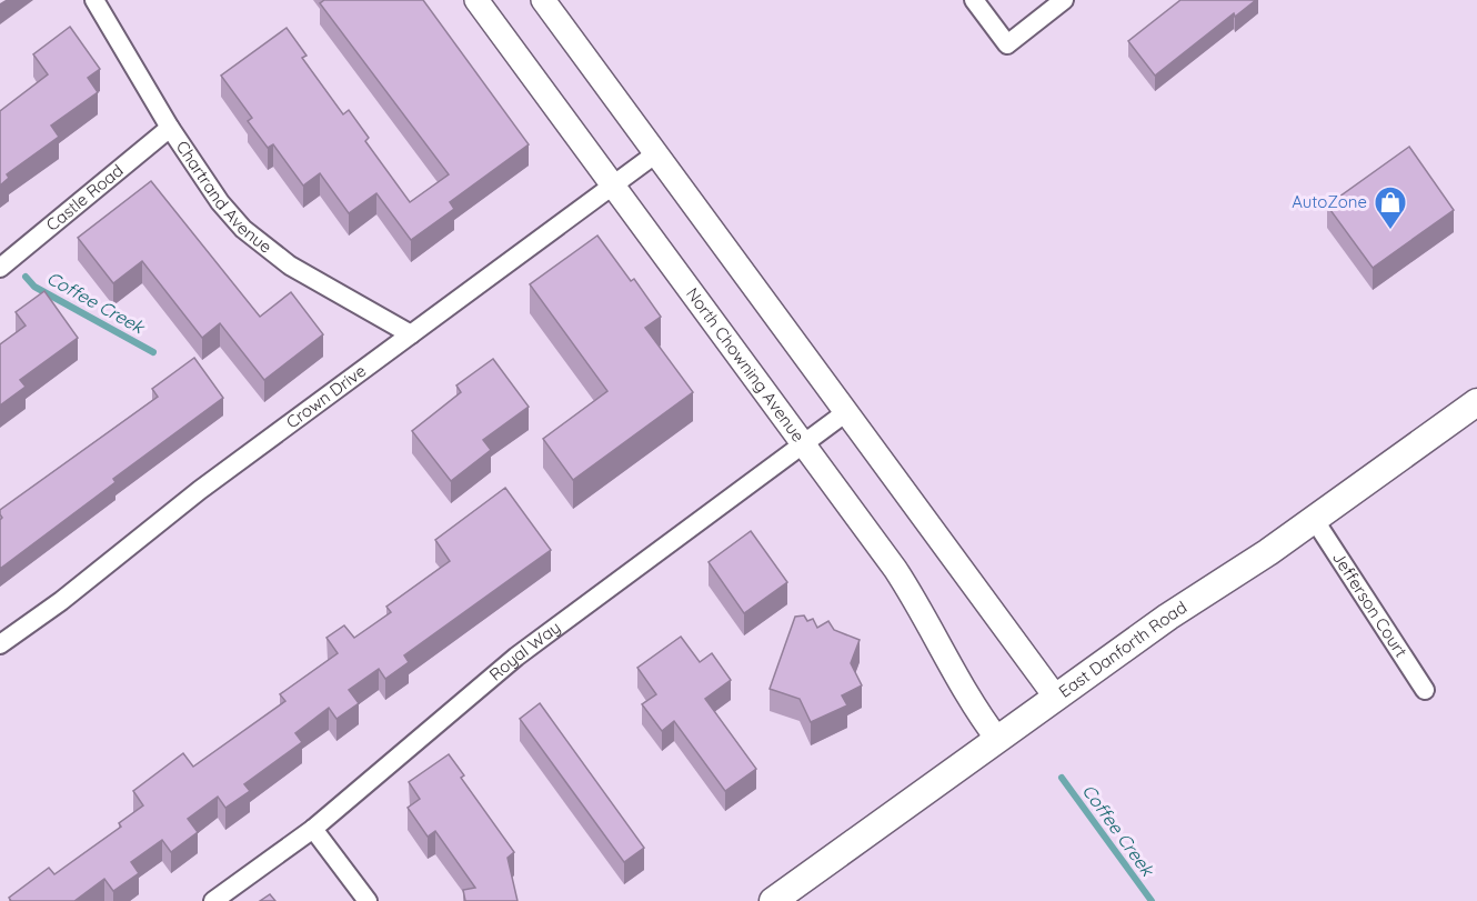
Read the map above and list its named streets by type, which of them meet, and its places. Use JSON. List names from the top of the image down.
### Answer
{
  "streets": {
    "main road": ["East Danforth Road"],
    "street": [
      "Chartrand Avenue",
      "Castle Road",
      "North Chowning Avenue",
      "Crown Drive",
      "Jefferson Court",
      "Royal Way"
    ]
  },
  "crossings": [
    ["Chartrand Avenue", "Castle Road"],
    ["Chartrand Avenue", "Crown Drive"],
    ["North Chowning Avenue", "Crown Drive"],
    ["North Chowning Avenue", "East Danforth Road"],
    ["North Chowning Avenue", "Royal Way"],
    ["Jefferson Court", "East Danforth Road"]
  ],
  "water": ["Coffee Creek"],
  "places": {
    "shop": ["AutoZone"]
  }
}
